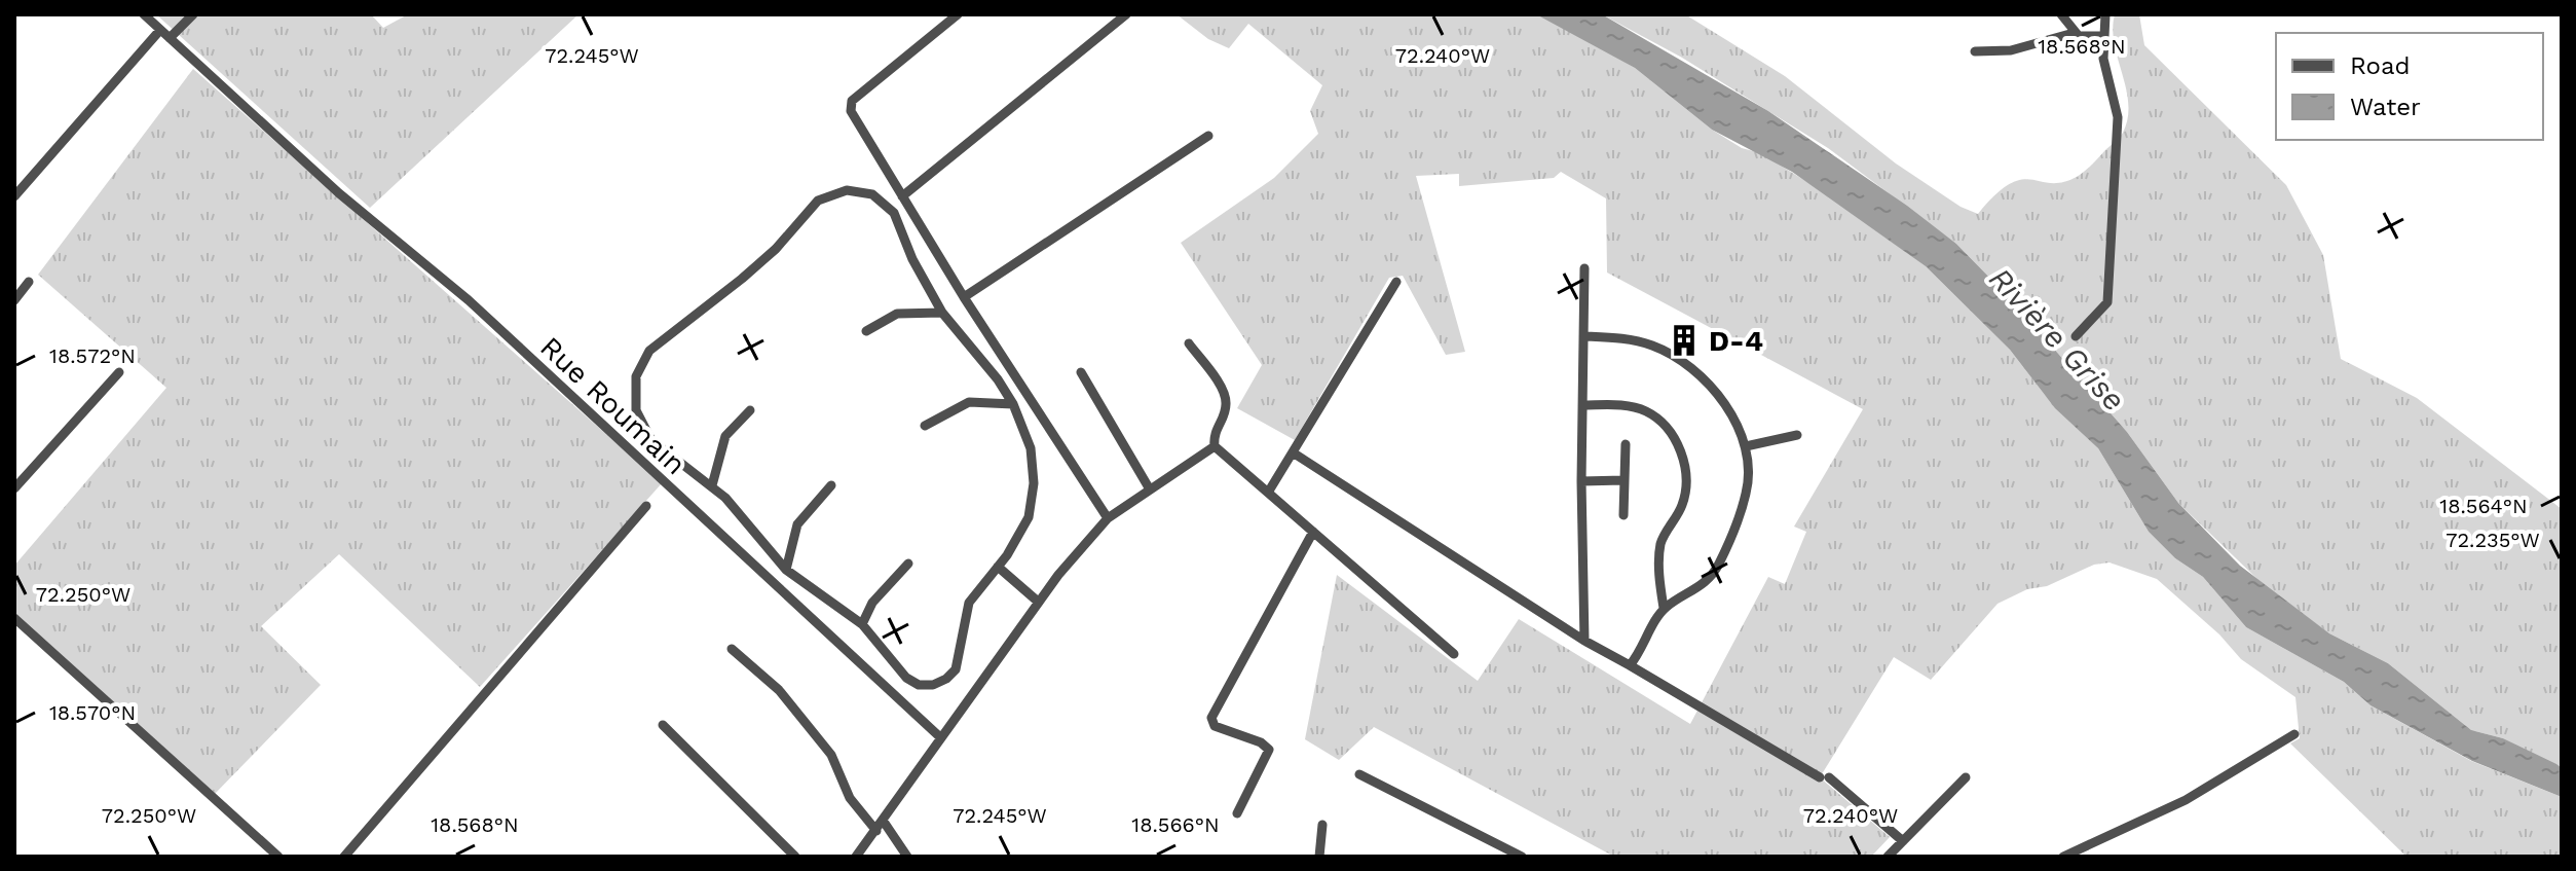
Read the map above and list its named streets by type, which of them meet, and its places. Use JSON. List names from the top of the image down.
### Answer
{
  "streets": {
    "street": ["Rue Roumain"]
  },
  "water": ["Rivière Grise"],
  "places": {
    "building": ["D-4"]
  },
  "legend": ["Road", "Water"],
  "coordinates": [
    "18.568°N",
    "72.245°W",
    "72.240°W",
    "18.572°N",
    "18.564°N",
    "72.235°W",
    "72.250°W",
    "18.570°N",
    "18.566°N"
  ]
}
